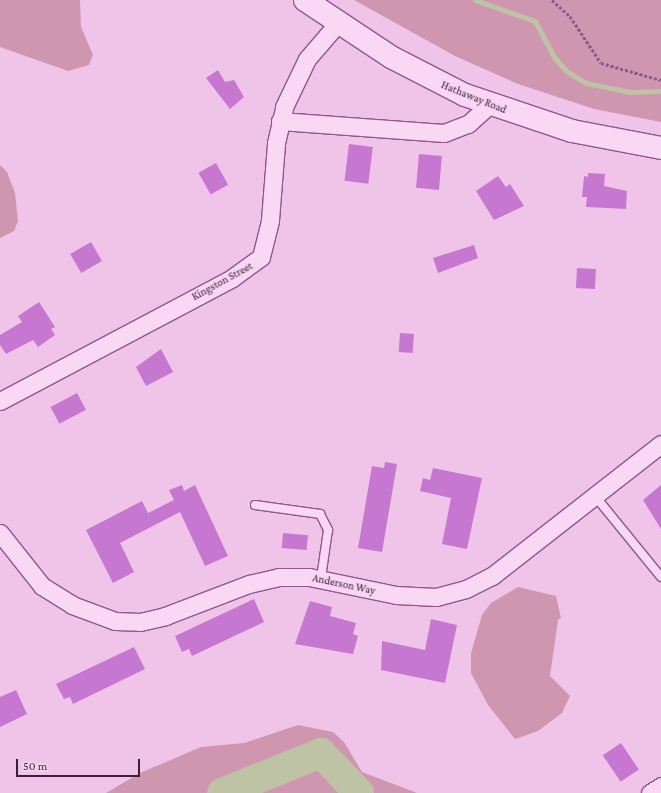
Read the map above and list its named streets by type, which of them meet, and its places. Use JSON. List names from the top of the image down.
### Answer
{
  "streets": {
    "main road": ["Hathaway Road"],
    "street": ["Kingston Street", "Anderson Way"]
  },
  "crossings": [
    ["Hathaway Road", "Kingston Street"]
  ],
  "scale_bar": "50 m"
}
